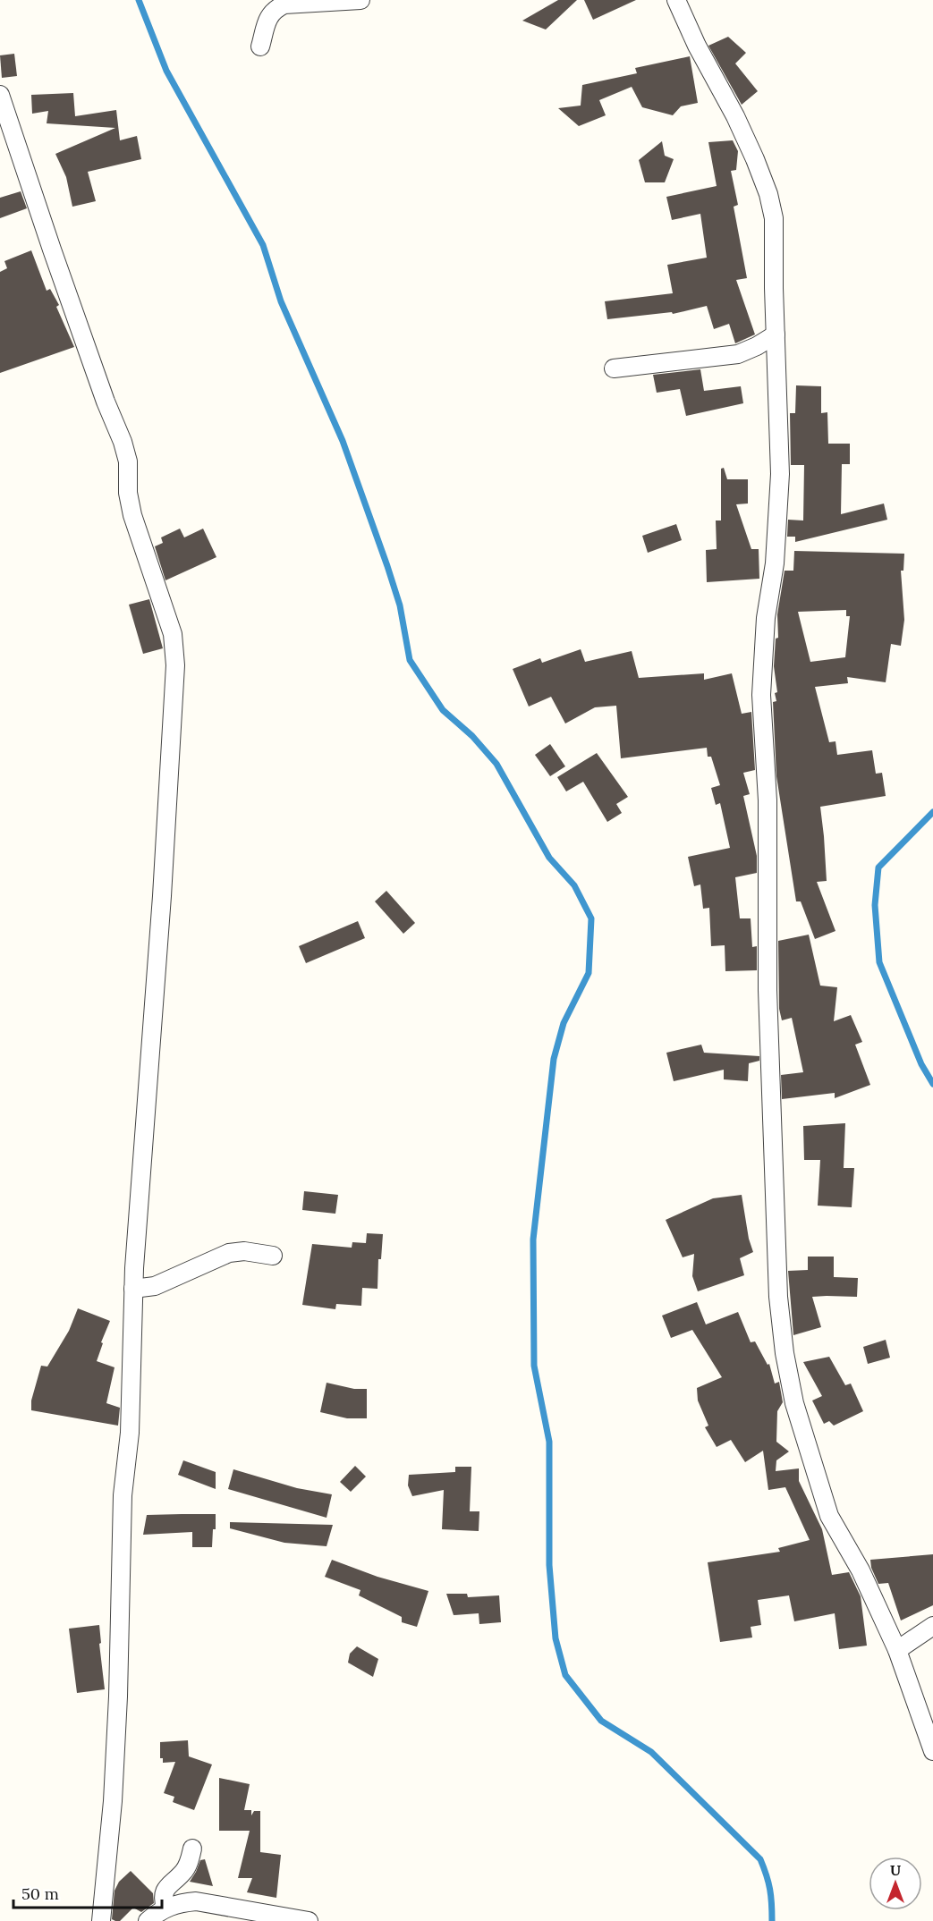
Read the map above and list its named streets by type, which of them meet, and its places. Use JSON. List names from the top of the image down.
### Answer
{
  "scale_bar": "50 m",
  "north": "top"
}
